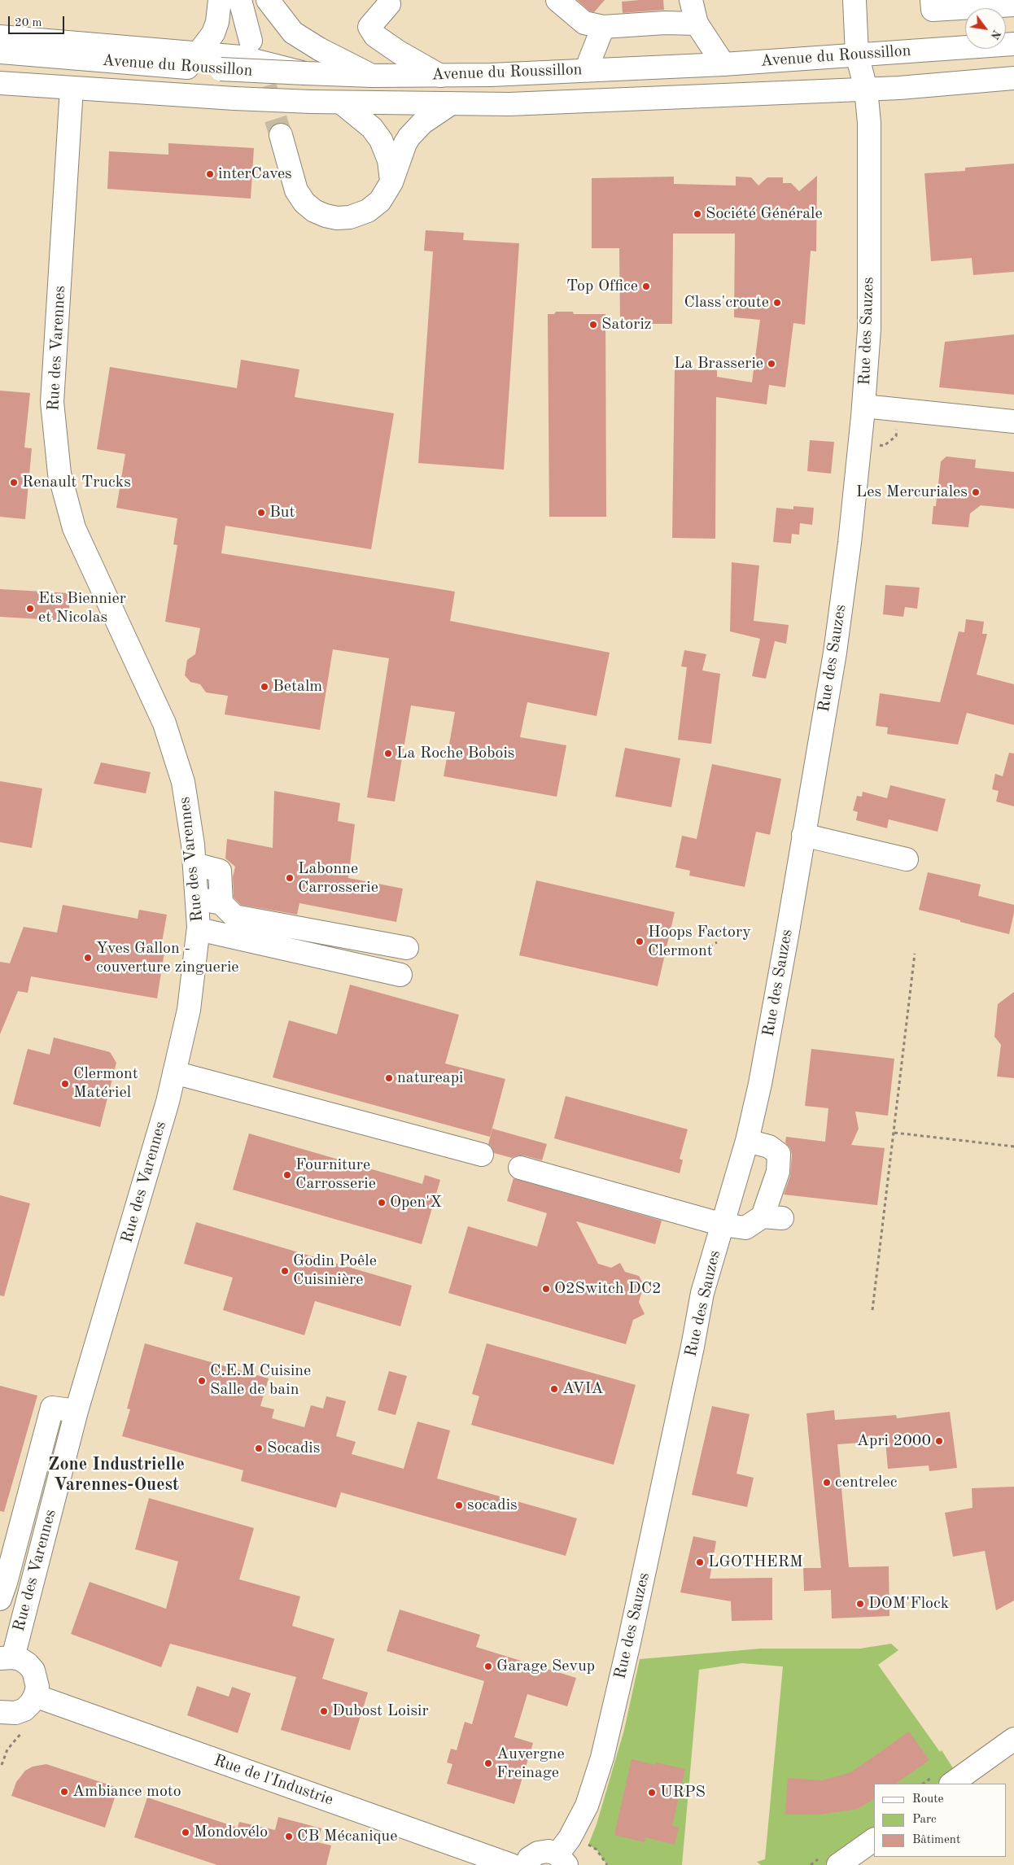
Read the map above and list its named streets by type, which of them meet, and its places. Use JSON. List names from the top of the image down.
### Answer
{
  "streets": {
    "street": [
      "Avenue du Roussillon",
      "Rue des Sauzes",
      "Rue des Varennes",
      "Rue de l'Industrie"
    ]
  },
  "crossings": [
    ["Avenue du Roussillon", "Rue des Sauzes"],
    ["Avenue du Roussillon", "Rue des Varennes"]
  ],
  "districts": ["Zone Industrielle Varennes-Ouest"],
  "places": [
    "interCaves",
    "Société Générale",
    "Top Office",
    "Class'croute",
    "Satoriz",
    "La Brasserie",
    "Renault Trucks",
    "Les Mercuriales",
    "But",
    "Ets Biennier et Nicolas",
    "Betalm",
    "La Roche Bobois",
    "Labonne Carrosserie",
    "Hoops Factory Clermont",
    "Yves Gallon - couverture zinguerie",
    "natureapi",
    "Clermont Matériel",
    "Fourniture Carrosserie",
    "Open'X",
    "Godin Poêle Cuisinière",
    "O2Switch DC2",
    "C.E.M Cuisine Salle de bain",
    "AVIA",
    "Apri 2000",
    "Socadis",
    "centrelec",
    "socadis",
    "LGOTHERM",
    "DOM'Flock",
    "Garage Sevup",
    "Dubost Loisir",
    "Auvergne Freinage",
    "Ambiance moto",
    "URPS",
    "Mondovélo",
    "CB Mécanique"
  ],
  "legend": ["Route", "Parc", "Bâtiment"],
  "scale_bar": "20 m",
  "north": "bottom right"
}
